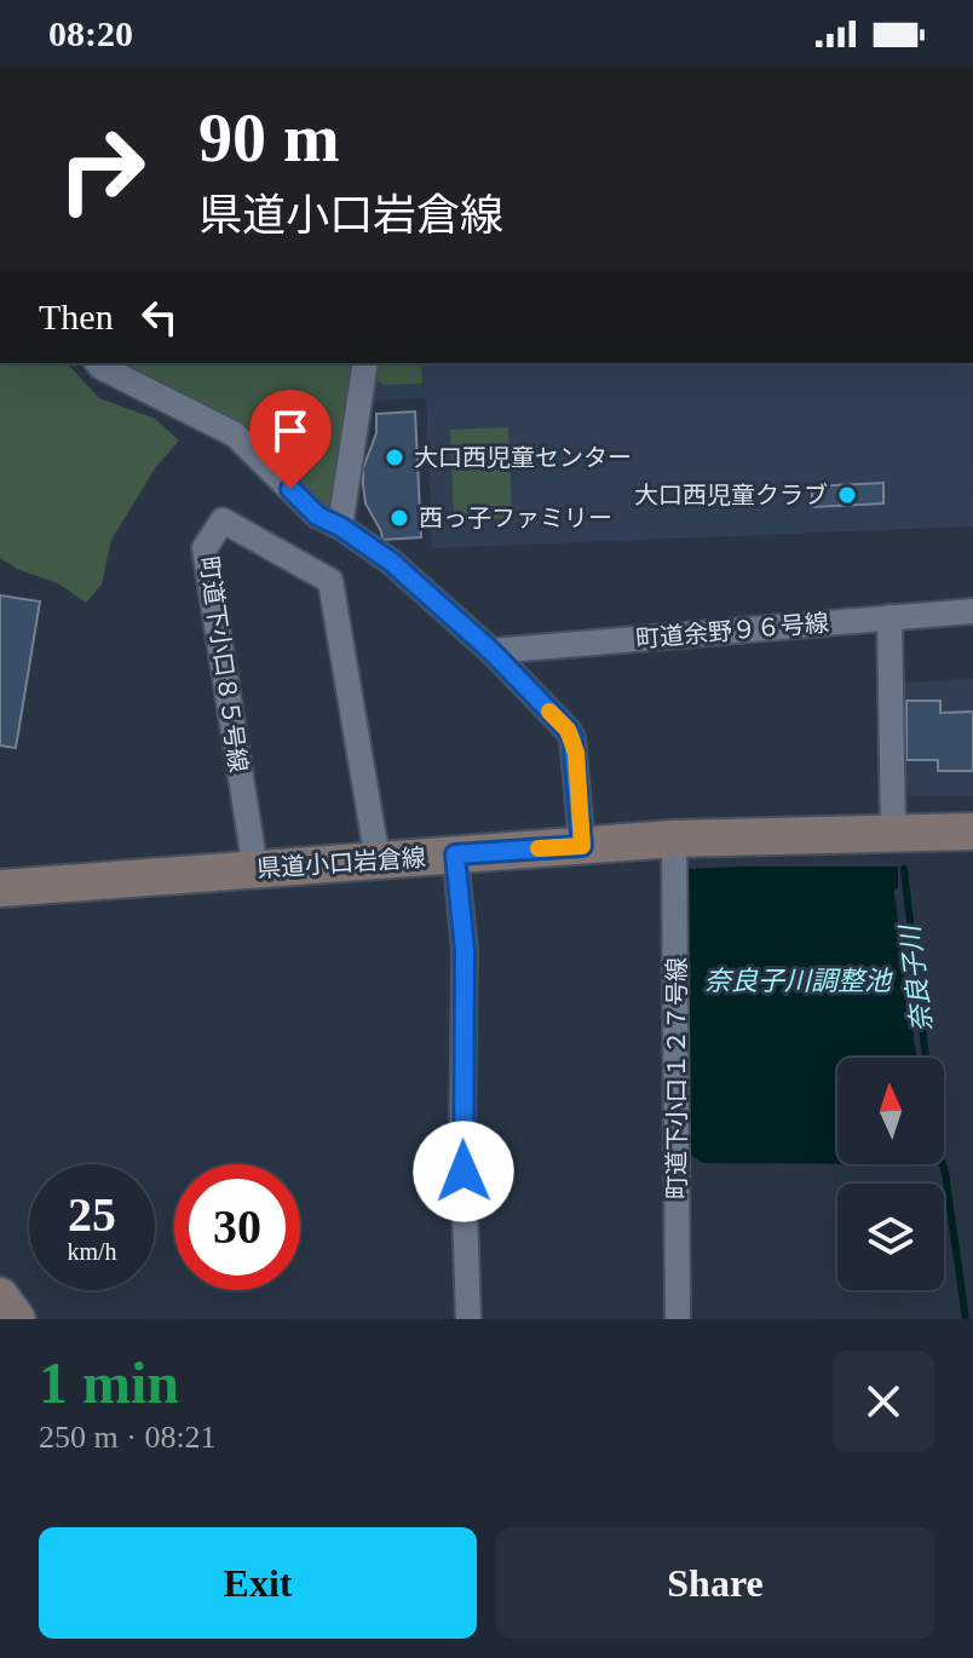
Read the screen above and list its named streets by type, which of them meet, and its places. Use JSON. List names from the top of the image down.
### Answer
{
  "streets": {
    "main road": ["県道小口岩倉線"],
    "street": ["町道余野９６号線", "町道下小口８５号線", "町道下小口１２７号線"]
  },
  "crossings": [
    ["町道下小口８５号線", "県道小口岩倉線"],
    ["県道小口岩倉線", "町道下小口１２７号線"]
  ],
  "water": ["奈良子川", "奈良子川調整池"],
  "places": ["大口西児童センター", "大口西児童クラブ", "西っ子ファミリー"],
  "north": "top",
  "page": {
    "status": "08:20",
    "turn": ["90 m", "県道小口岩倉線"],
    "then": "Then",
    "speed": "25 km/h",
    "limit": "30",
    "heading": ["1 min", "250 m · 08:21"],
    "buttons": ["Exit", "Share"]
  }
}
